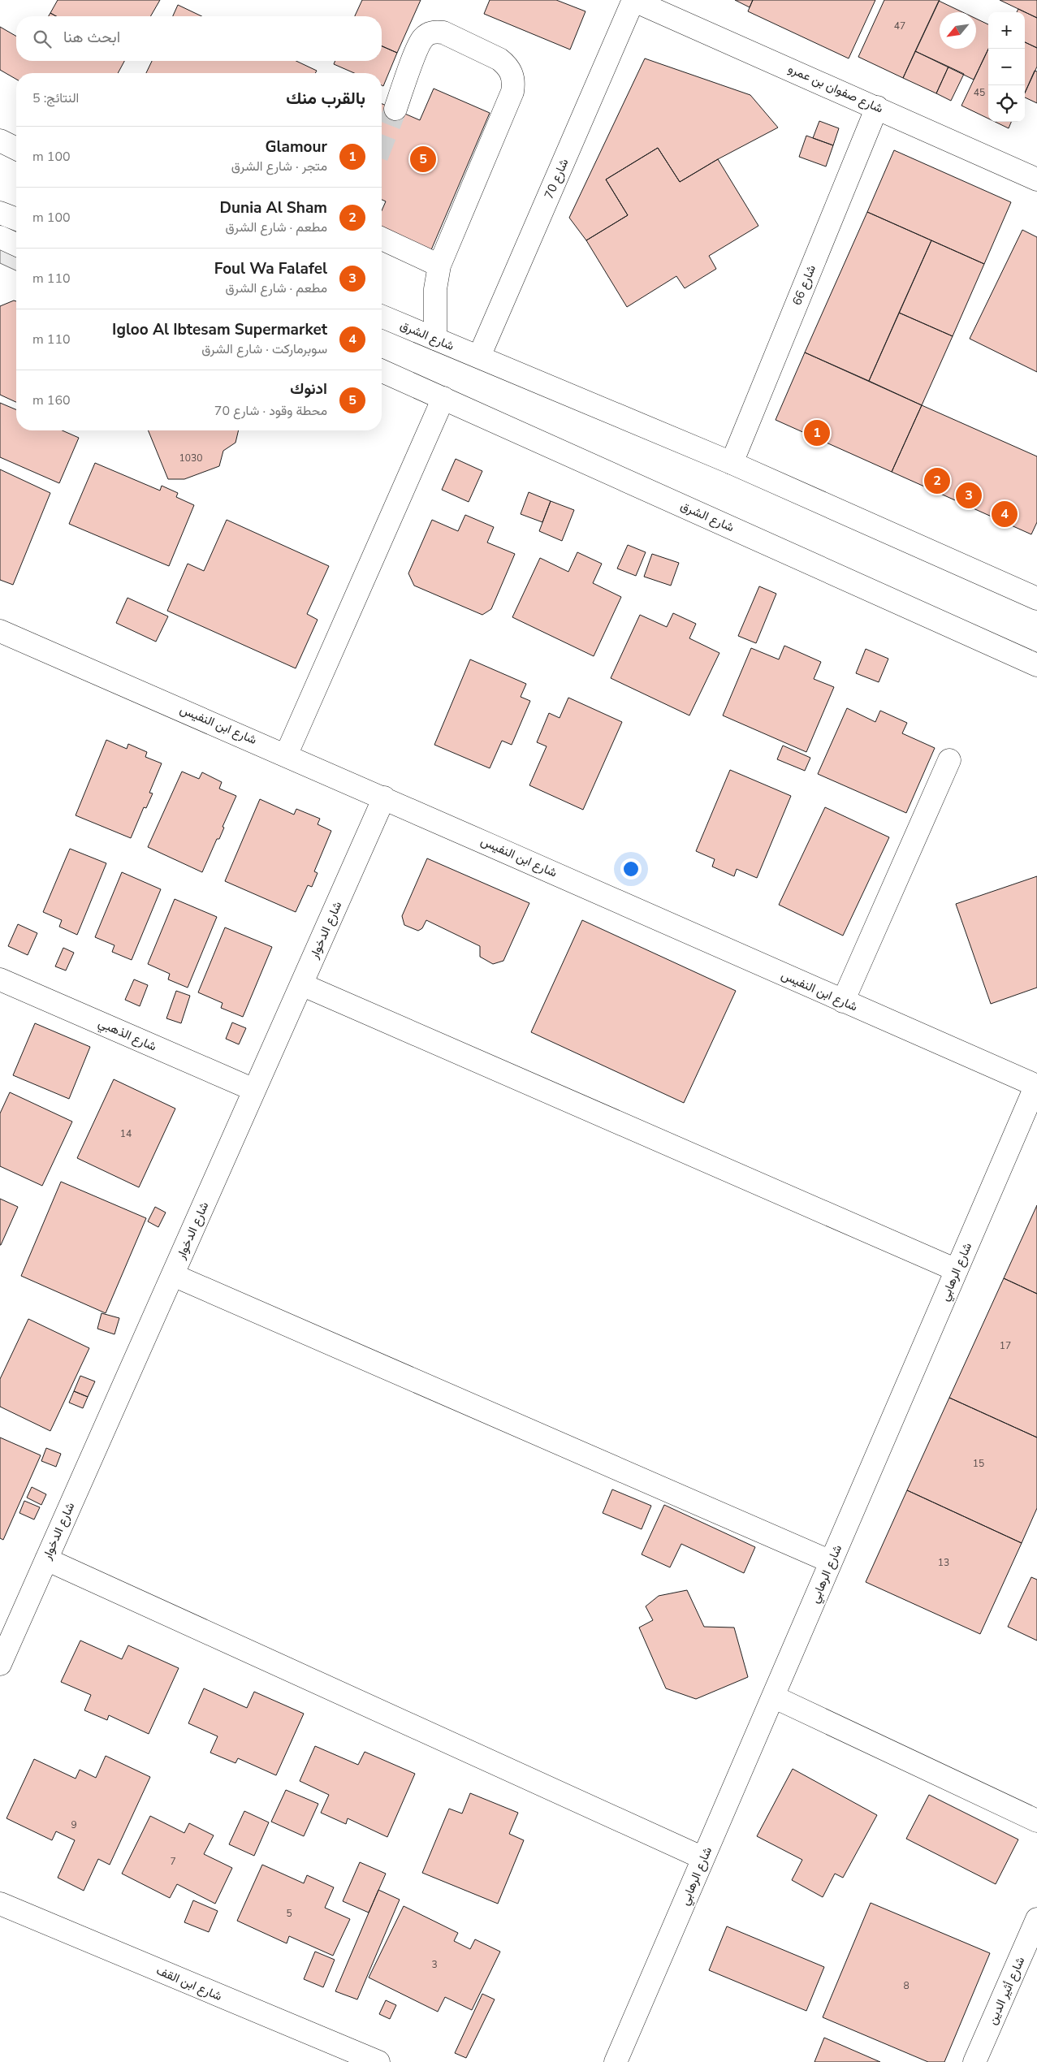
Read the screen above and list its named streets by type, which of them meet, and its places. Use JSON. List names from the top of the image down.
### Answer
{
  "streets": {
    "street": [
      "شارع صفوان بن عمرو",
      "شارع 70",
      "شارع 66",
      "شارع الشرق",
      "شارع ابن النفيس",
      "شارع الدخوار",
      "شارع الذهبي",
      "شارع الرهابي",
      "شارع ابن القف",
      "شارع أثير الدين"
    ]
  },
  "crossings": [
    ["شارع صفوان بن عمرو", "شارع 70"],
    ["شارع صفوان بن عمرو", "شارع 66"],
    ["شارع 70", "شارع الشرق"],
    ["شارع 66", "شارع الشرق"],
    ["شارع ابن النفيس", "شارع الدخوار"],
    ["شارع ابن النفيس", "شارع الرهابي"],
    ["شارع الدخوار", "شارع الذهبي"]
  ],
  "house_numbers": [
    "47",
    "45",
    "1030",
    "14",
    "17",
    "15",
    "13",
    "9",
    "7",
    "5",
    "3",
    "8"
  ],
  "north": "bottom left",
  "page": {
    "map_buttons": ["+", "−"],
    "search": "ابحث هنا",
    "heading": ["بالقرب منك", "النتائج: 5"],
    "list": [
      {
        "mark": "1",
        "name": "Glamour",
        "note": "متجر · شارع الشرق",
        "value": "100 m"
      },
      {
        "mark": "2",
        "name": "Dunia Al Sham",
        "note": "مطعم · شارع الشرق",
        "value": "100 m"
      },
      {
        "mark": "3",
        "name": "Foul Wa Falafel",
        "note": "مطعم · شارع الشرق",
        "value": "110 m"
      },
      {
        "mark": "4",
        "name": "Igloo Al Ibtesam Supermarket",
        "note": "سوبرماركت · شارع الشرق",
        "value": "110 m"
      },
      {
        "mark": "5",
        "name": "ادنوك",
        "note": "محطة وقود · شارع 70",
        "value": "160 m"
      }
    ],
    "pins": [
      "5",
      "1",
      "2",
      "3",
      "4"
    ]
  }
}
